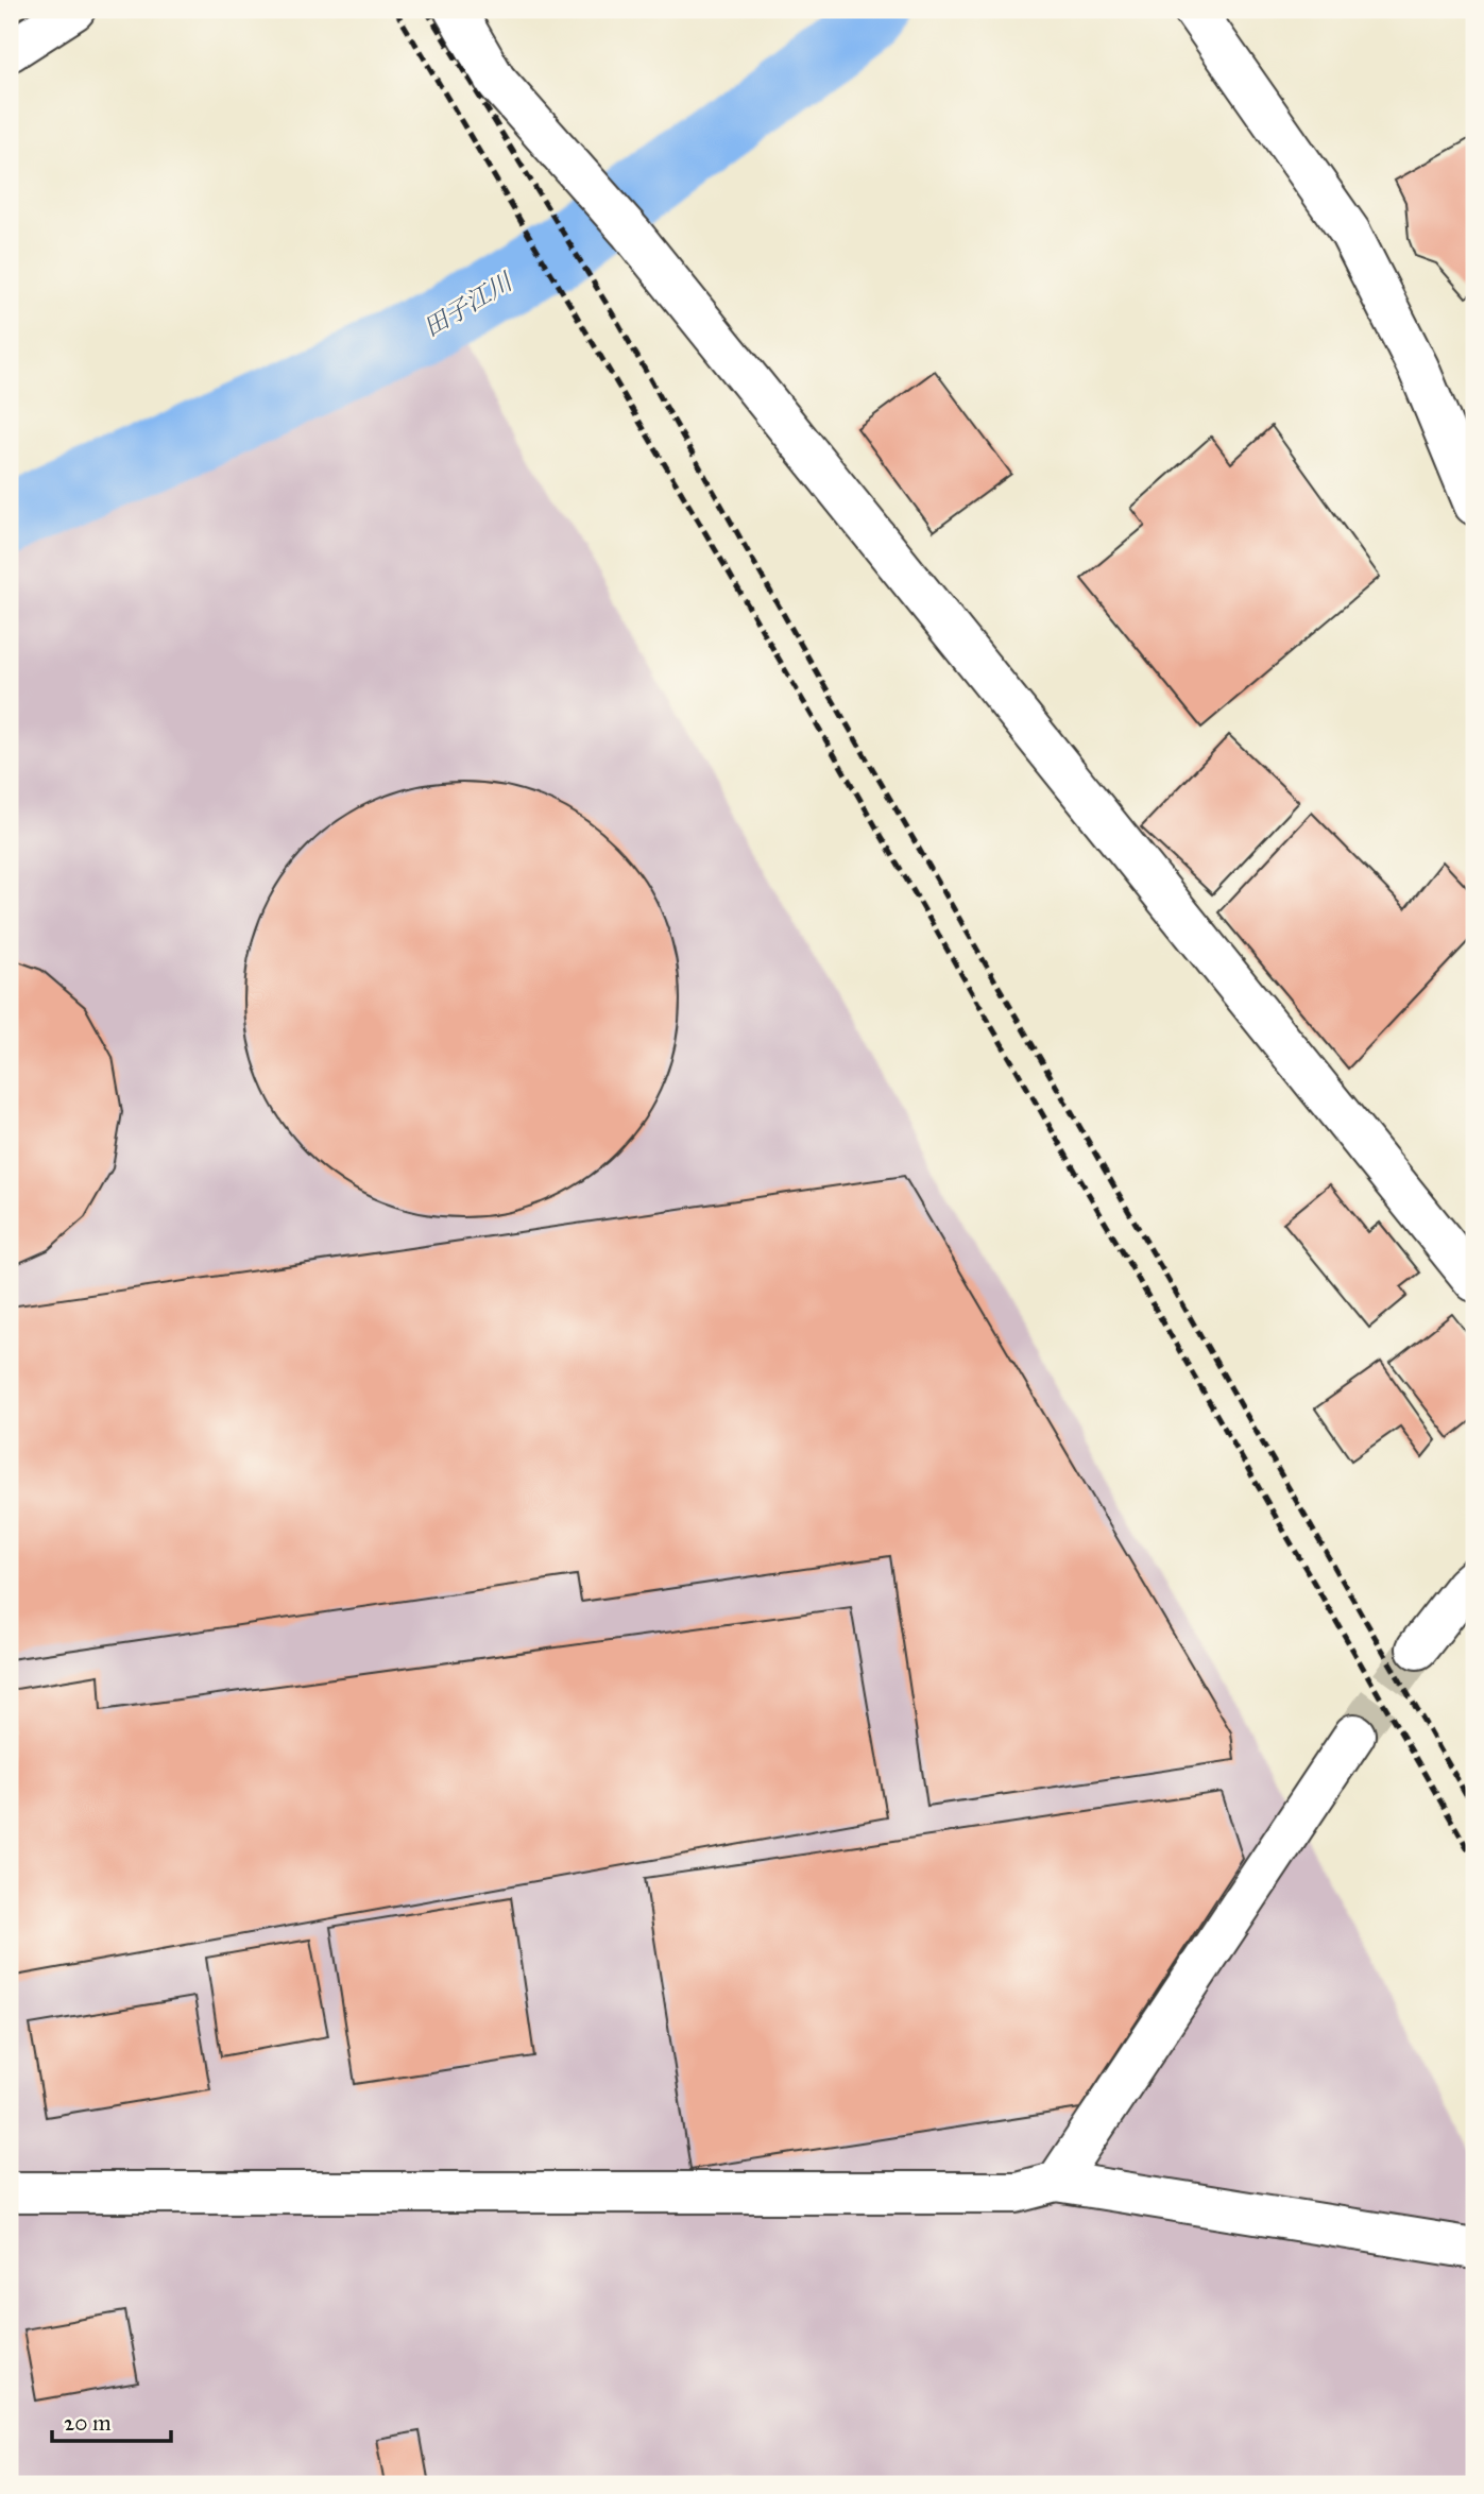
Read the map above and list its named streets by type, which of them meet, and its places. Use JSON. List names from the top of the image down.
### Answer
{
  "water": ["田子江川"],
  "scale_bar": "20 m"
}
